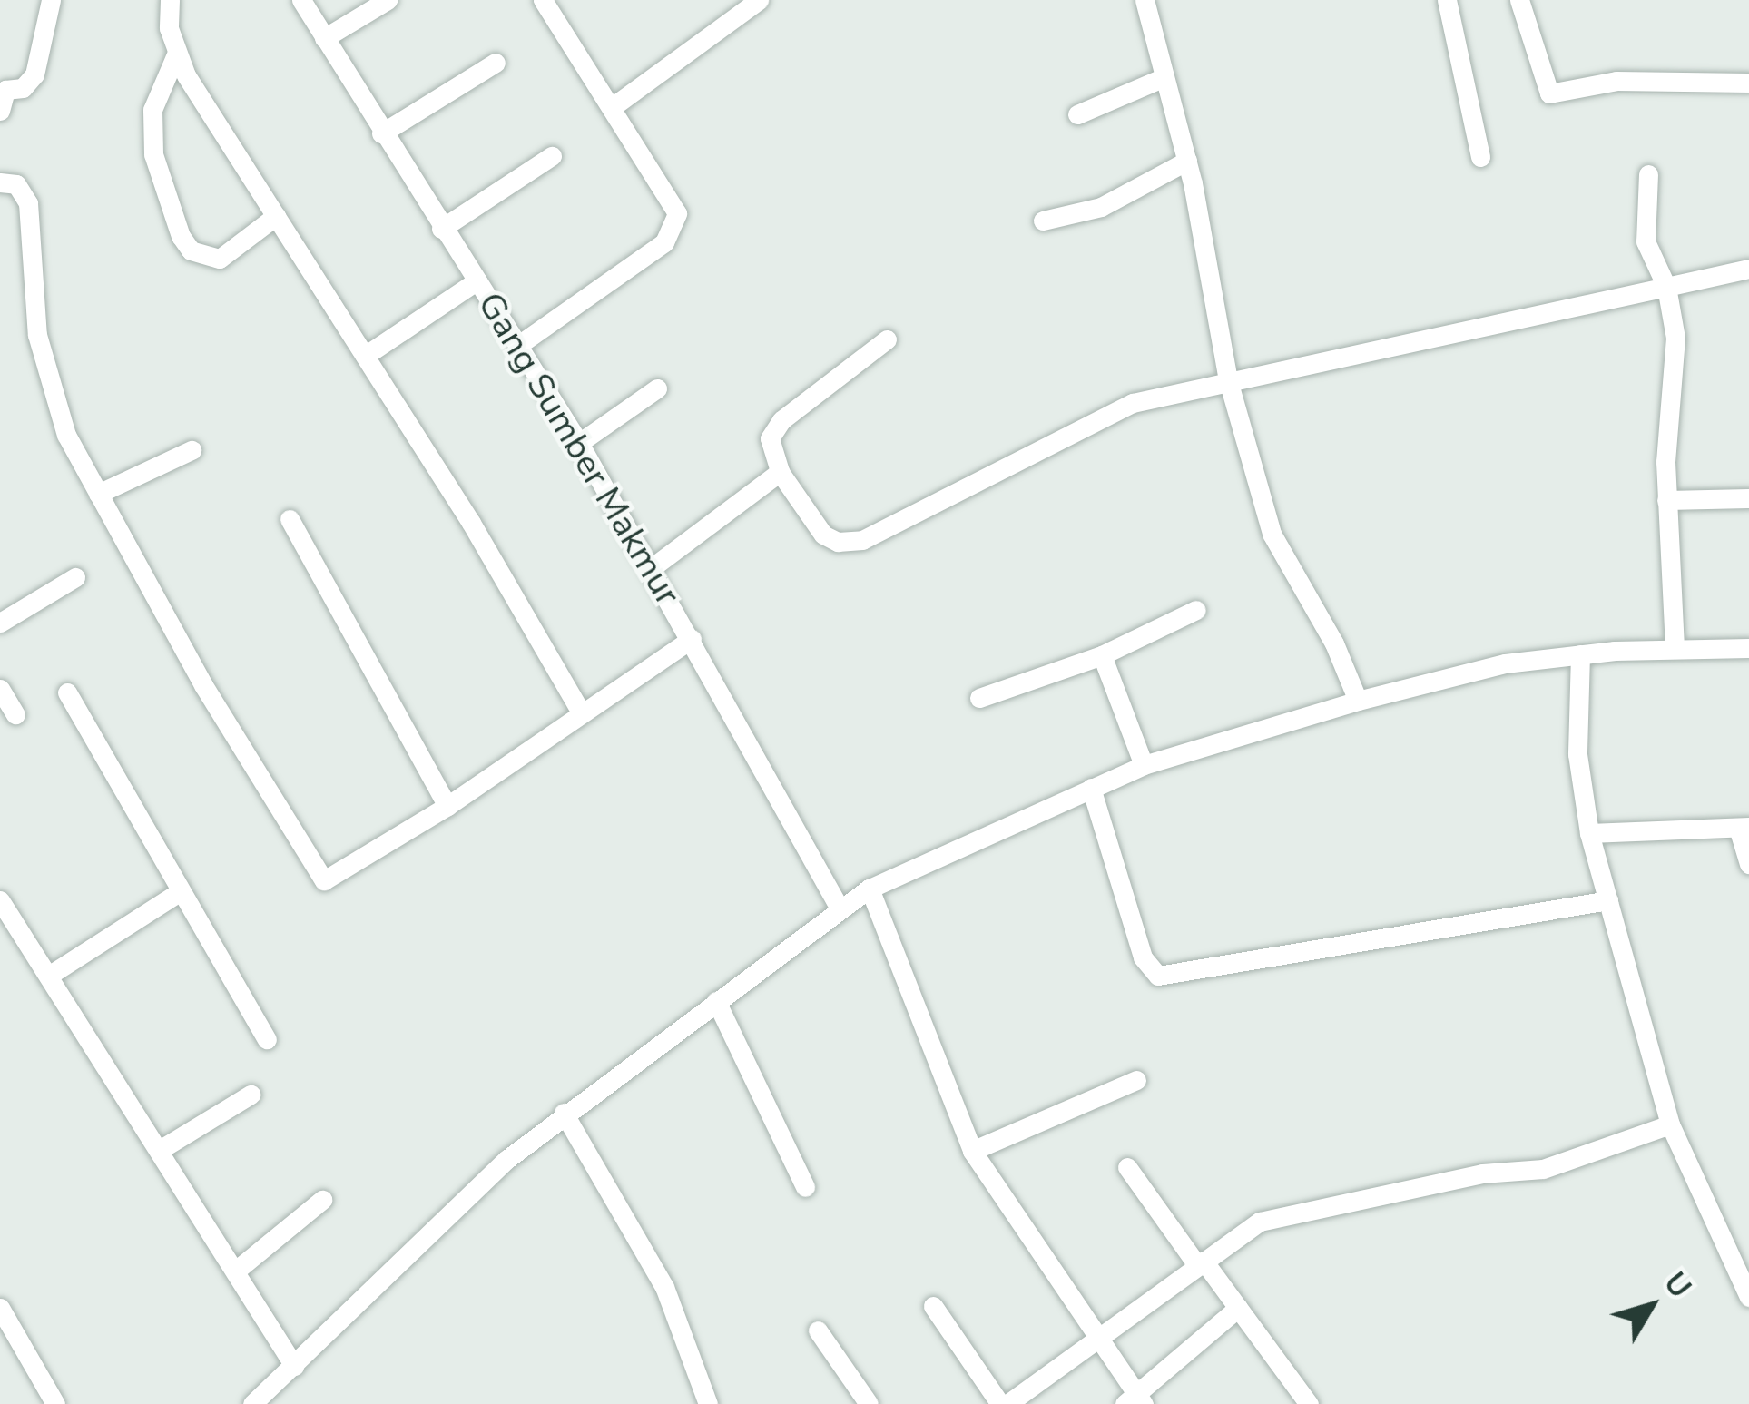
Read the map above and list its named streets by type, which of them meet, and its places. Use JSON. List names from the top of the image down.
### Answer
{
  "streets": {
    "street": ["Gang Sumber Makmur"]
  },
  "north": "top right"
}
